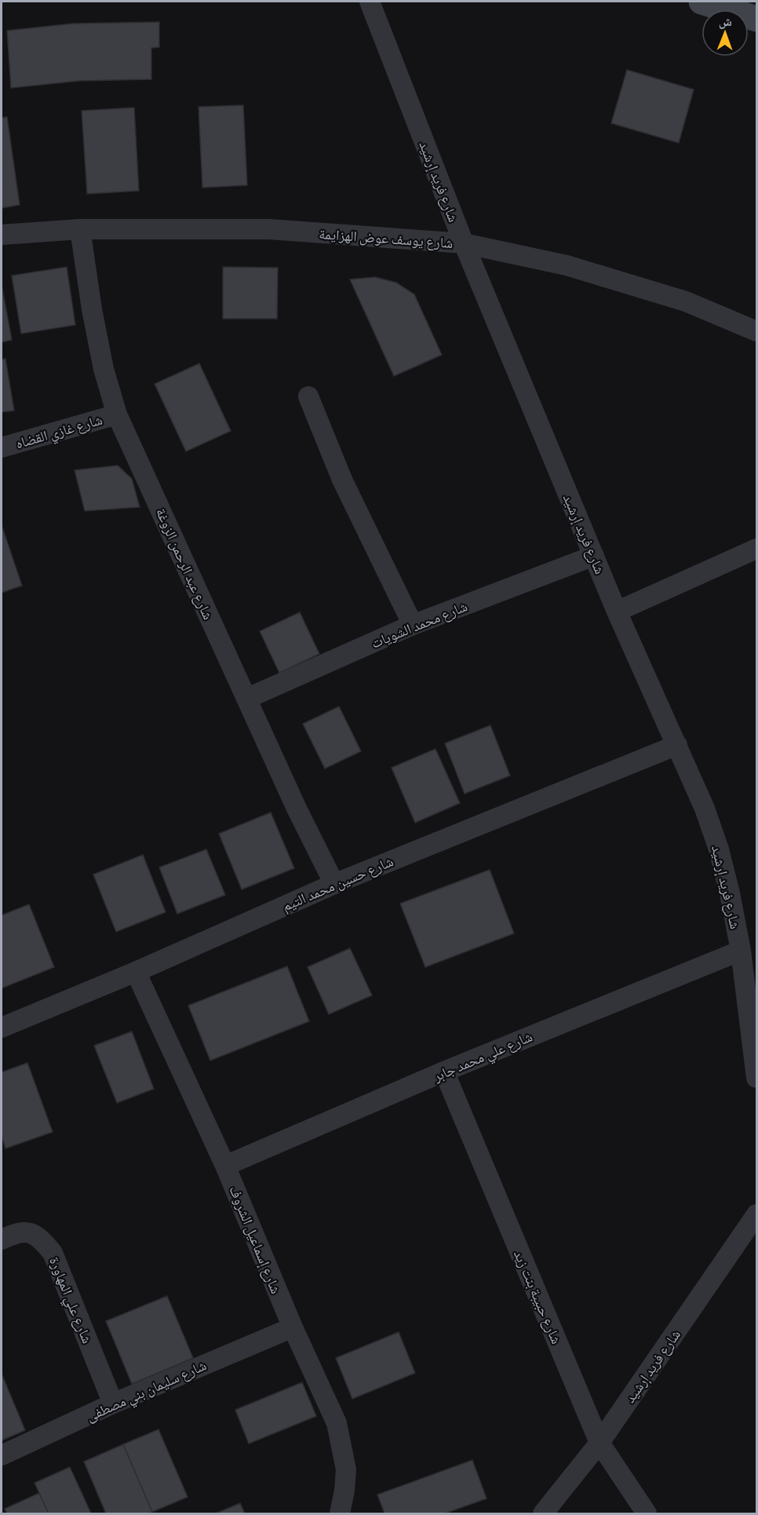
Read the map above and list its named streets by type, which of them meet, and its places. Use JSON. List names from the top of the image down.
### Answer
{
  "streets": {
    "street": [
      "شارع فريد إرشيد",
      "شارع يوسف عوض الهزايمة",
      "شارع غازي القضاه",
      "شارع عبد الرحمن الزوغة",
      "شارع محمد الشويات",
      "شارع حسين محمد التيم",
      "شارع علي محمد جابر",
      "شارع إسماعيل الشروف",
      "شارع حبيبة بنت زيد",
      "شارع علي المهاورة",
      "شارع سليمان بني مصطفى"
    ]
  },
  "crossings": [
    ["شارع فريد إرشيد", "شارع يوسف عوض الهزايمة"],
    ["شارع فريد إرشيد", "شارع محمد الشويات"],
    ["شارع فريد إرشيد", "شارع حسين محمد التيم"],
    ["شارع فريد إرشيد", "شارع علي محمد جابر"],
    ["شارع فريد إرشيد", "شارع حبيبة بنت زيد"],
    ["شارع يوسف عوض الهزايمة", "شارع عبد الرحمن الزوغة"],
    ["شارع غازي القضاه", "شارع عبد الرحمن الزوغة"],
    ["شارع عبد الرحمن الزوغة", "شارع محمد الشويات"],
    ["شارع عبد الرحمن الزوغة", "شارع حسين محمد التيم"],
    ["شارع حسين محمد التيم", "شارع إسماعيل الشروف"],
    ["شارع علي محمد جابر", "شارع إسماعيل الشروف"],
    ["شارع علي محمد جابر", "شارع حبيبة بنت زيد"],
    ["شارع إسماعيل الشروف", "شارع سليمان بني مصطفى"],
    ["شارع علي المهاورة", "شارع سليمان بني مصطفى"]
  ],
  "north": "top"
}
